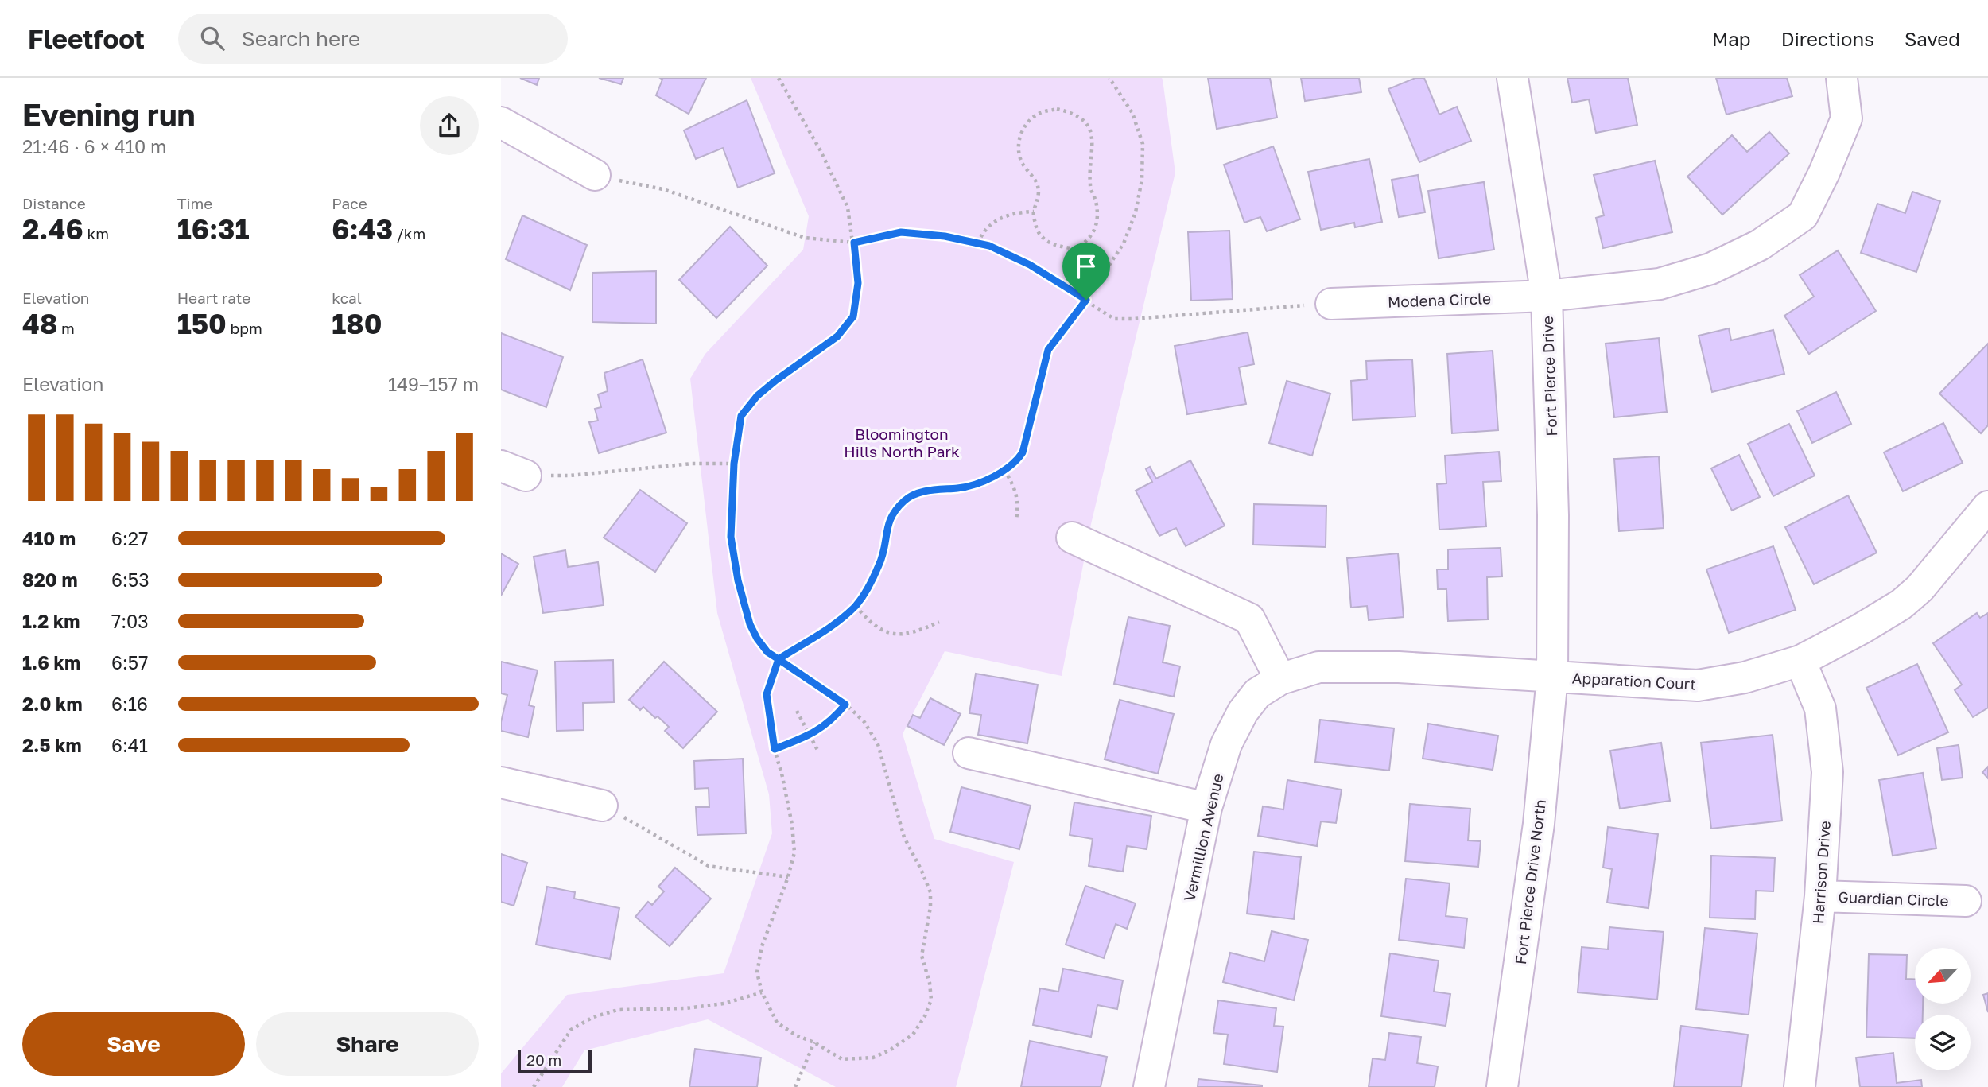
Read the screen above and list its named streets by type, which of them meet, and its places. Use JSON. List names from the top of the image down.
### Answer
{
  "streets": {
    "street": [
      "Modena Circle",
      "Fort Pierce Drive",
      "Apparation Court",
      "Vermillion Avenue",
      "Harrison Drive",
      "Fort Pierce Drive North",
      "Guardian Circle"
    ]
  },
  "crossings": [
    ["Modena Circle", "Fort Pierce Drive"],
    ["Fort Pierce Drive", "Apparation Court"],
    ["Fort Pierce Drive", "Vermillion Avenue"],
    ["Fort Pierce Drive", "Fort Pierce Drive North"],
    ["Apparation Court", "Vermillion Avenue"],
    ["Apparation Court", "Harrison Drive"],
    ["Apparation Court", "Fort Pierce Drive North"],
    ["Vermillion Avenue", "Fort Pierce Drive North"],
    ["Harrison Drive", "Guardian Circle"]
  ],
  "parks": ["Bloomington Hills North Park"],
  "scale_bar": "20 m",
  "north": "bottom left",
  "page": {
    "header": "Fleetfoot",
    "search": "Search here",
    "nav": ["Map", "Directions", "Saved"],
    "heading": ["Evening run", "21:46 · 6 × 410 m"],
    "stats": [
      ["Distance", "2.46 km"],
      ["Time", "16:31"],
      ["Pace", "6:43 /km"],
      ["Elevation", "48 m"],
      ["Heart rate", "150 bpm"],
      ["kcal", "180"]
    ],
    "chart": ["Elevation", "149–157 m"],
    "list": [
      {
        "name": "410 m",
        "note": "6:27"
      },
      {
        "name": "820 m",
        "note": "6:53"
      },
      {
        "name": "1.2 km",
        "note": "7:03"
      },
      {
        "name": "1.6 km",
        "note": "6:57"
      },
      {
        "name": "2.0 km",
        "note": "6:16"
      },
      {
        "name": "2.5 km",
        "note": "6:41"
      }
    ],
    "buttons": ["Save", "Share"],
    "scale": "20 m"
  }
}
